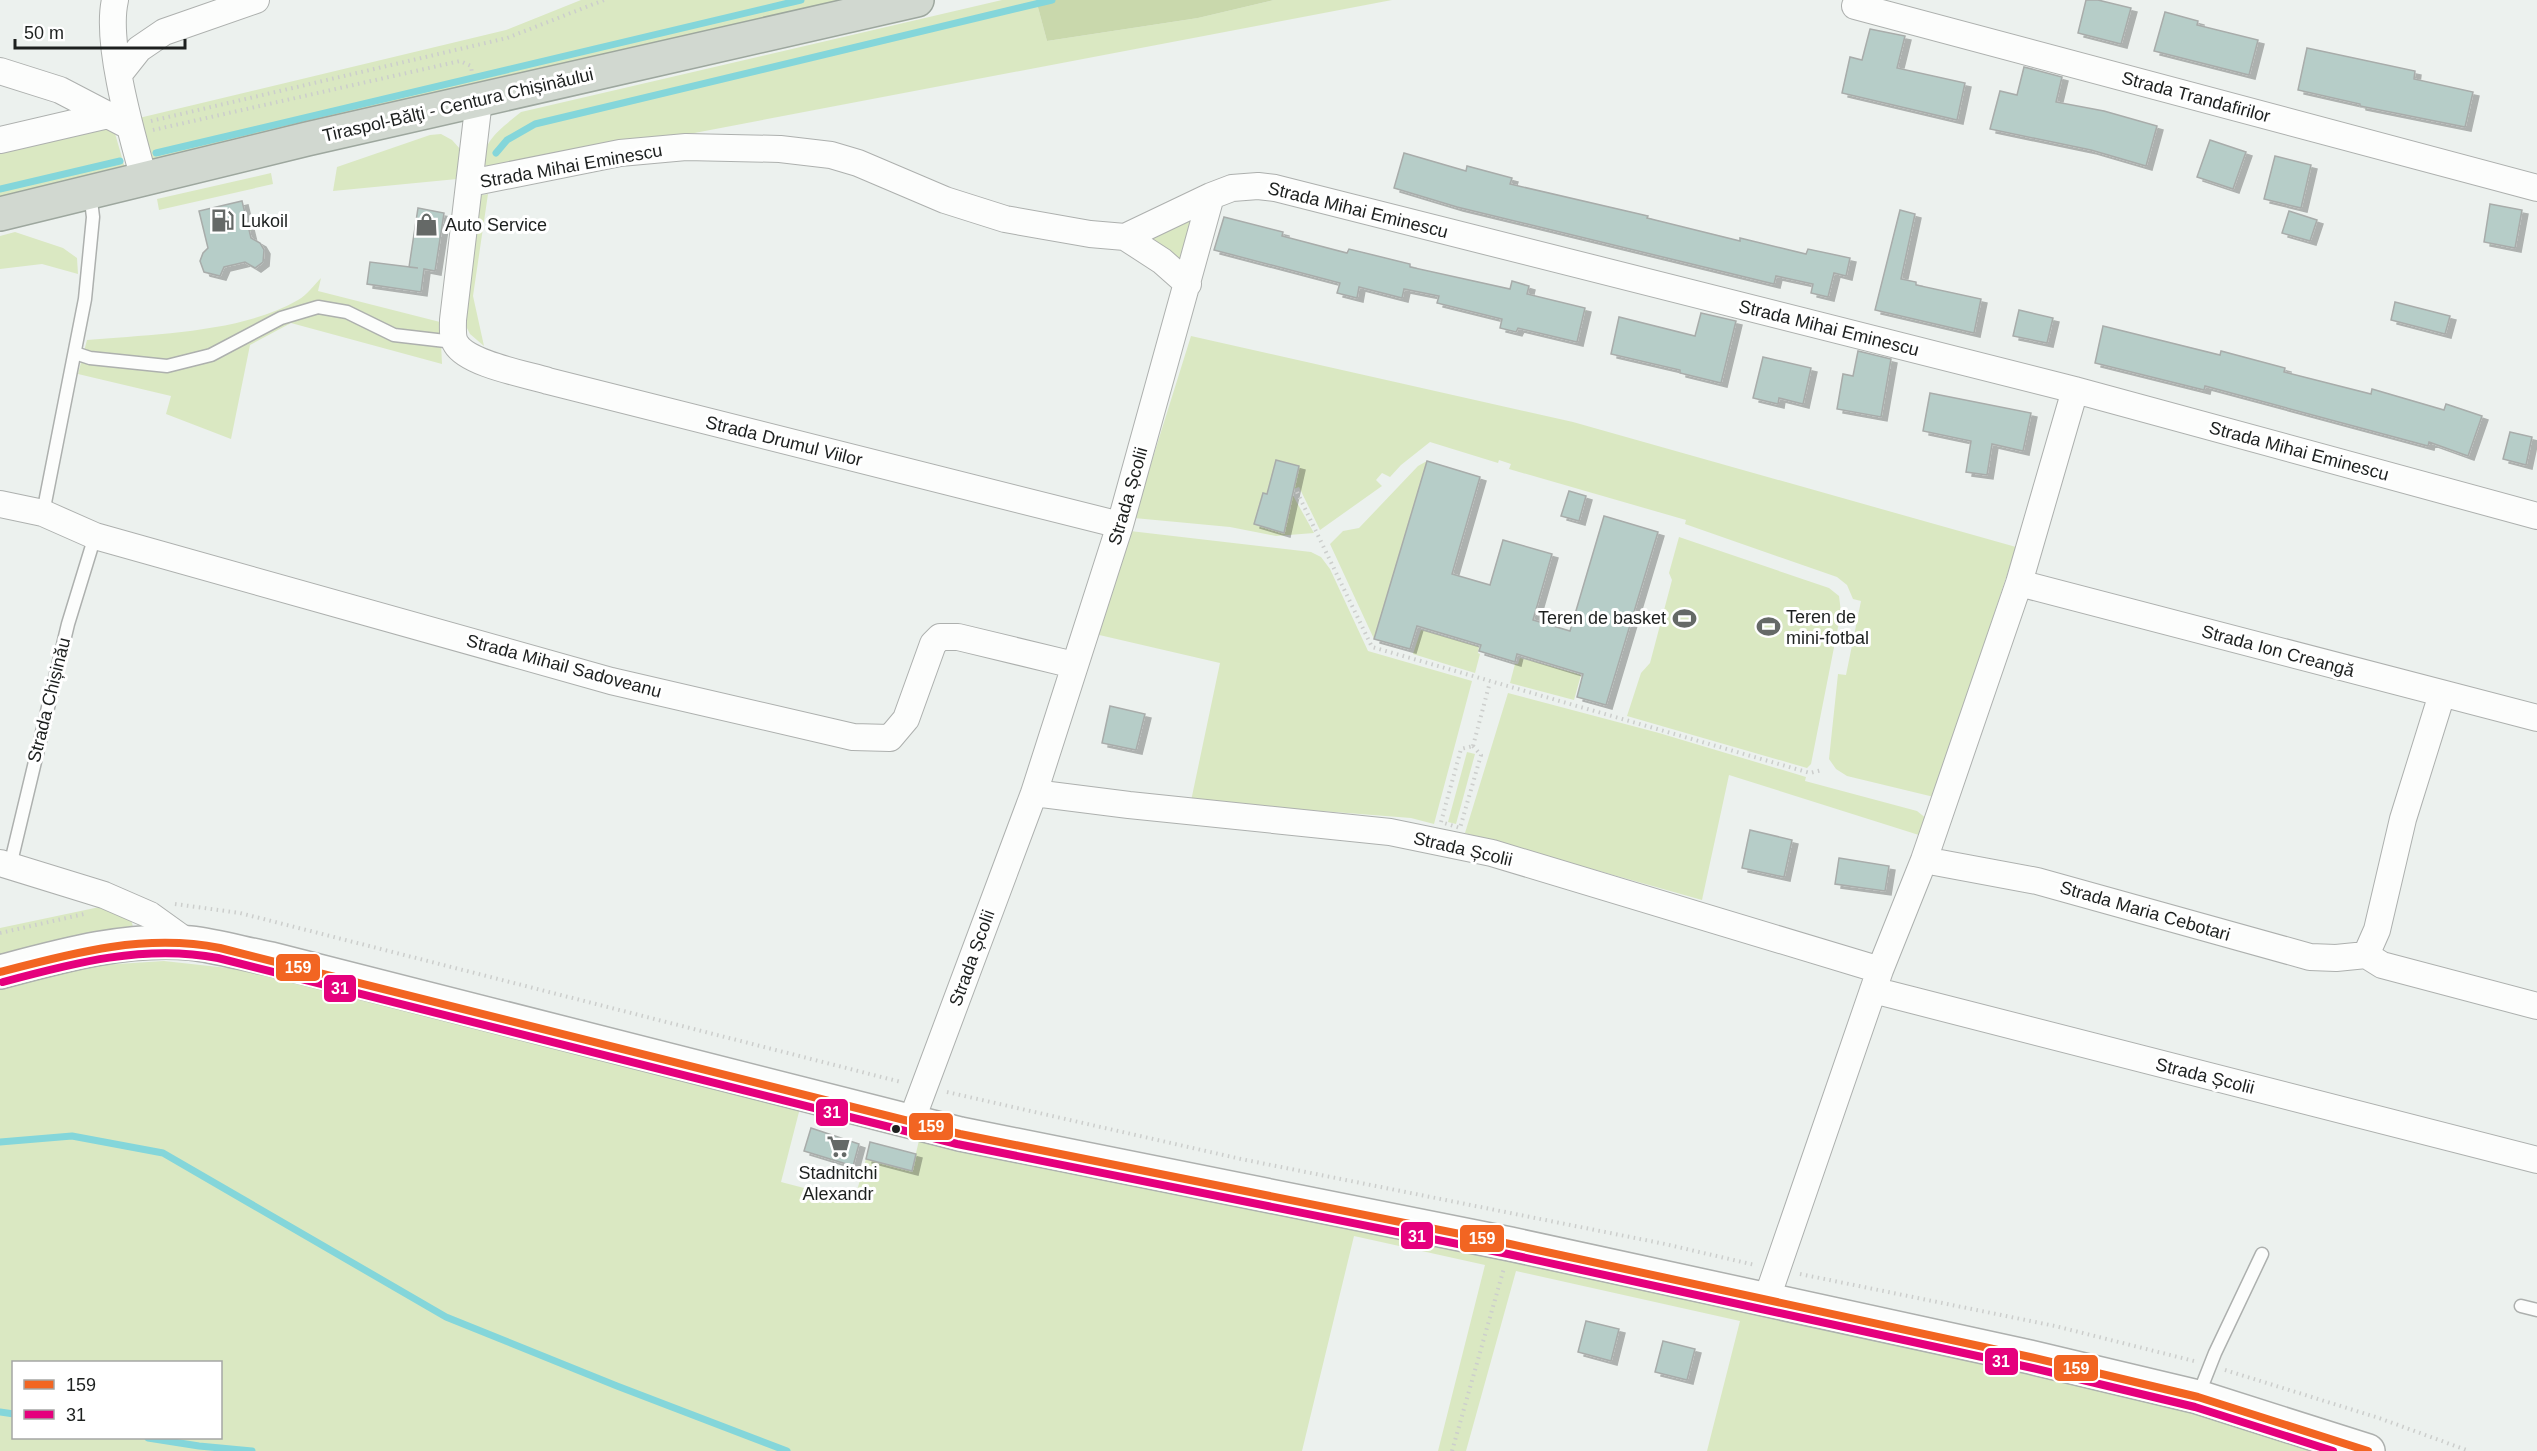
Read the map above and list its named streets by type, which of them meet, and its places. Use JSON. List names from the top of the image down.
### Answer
{
  "streets": {
    "highway": ["Tiraspol-Bălţi - Centura Chișinăului"],
    "street": [
      "Strada Trandafirilor",
      "Strada Mihai Eminescu",
      "Strada Drumul Viilor",
      "Strada Școlii",
      "Strada Ion Creangă",
      "Strada Mihail Sadoveanu",
      "Strada Chișinău",
      "Strada Maria Cebotari"
    ]
  },
  "crossings": [
    ["Strada Mihai Eminescu", "Strada Școlii"],
    ["Strada Drumul Viilor", "Strada Școlii"],
    ["Strada Școlii", "Strada Mihail Sadoveanu"],
    ["Strada Școlii", "Strada Chișinău"],
    ["Strada Mihail Sadoveanu", "Strada Chișinău"]
  ],
  "places": {
    "fuel station": ["Lukoil"],
    "shop": ["Auto Service"],
    "sports": ["Teren de basket", "Teren de mini-fotbal"],
    "supermarket": ["Stadnitchi Alexandr"]
  },
  "lines": ["transit line 159", "transit line 31"],
  "legend": ["159", "31"],
  "scale_bar": "50 m"
}
